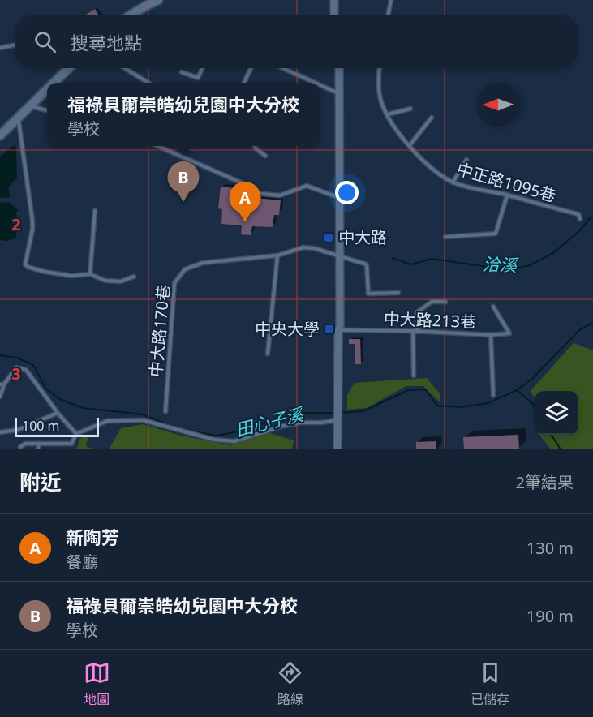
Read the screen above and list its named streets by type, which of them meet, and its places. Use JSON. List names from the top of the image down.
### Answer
{
  "streets": {
    "lane": ["中正路1095巷", "中大路213巷", "中大路170巷"]
  },
  "water": ["洽溪", "田心子溪"],
  "places": {
    "transit": ["中大路", "中央大學"]
  },
  "scale_bar": "100 m",
  "north": "left",
  "page": {
    "search": "搜尋地點",
    "popup": ["福祿貝爾崇皓幼兒園中大分校", "學校"],
    "pins": ["B", "A"],
    "scale": "100 m",
    "heading": ["附近", "2筆結果"],
    "list": [
      {
        "mark": "A",
        "name": "新陶芳",
        "note": "餐廳",
        "value": "130 m"
      },
      {
        "mark": "B",
        "name": "福祿貝爾崇皓幼兒園中大分校",
        "note": "學校",
        "value": "190 m"
      }
    ],
    "nav": ["地圖", "路線", "已儲存"]
  },
  "grid": {
    "rows": ["2", "3"]
  }
}
